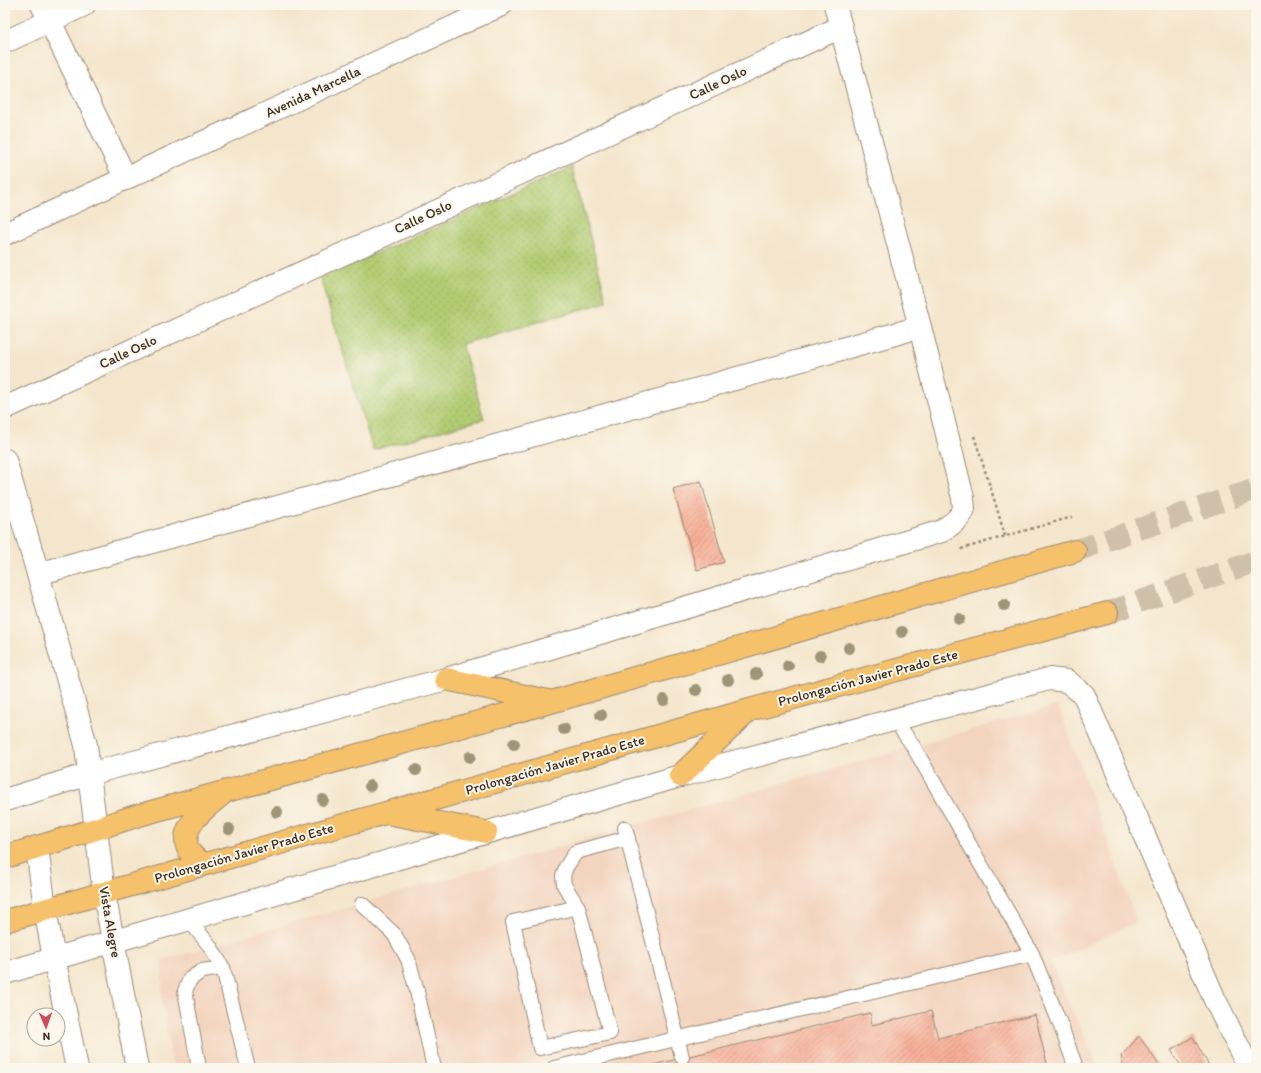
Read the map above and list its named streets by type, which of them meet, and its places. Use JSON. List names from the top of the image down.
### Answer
{
  "streets": {
    "main road": ["Prolongación Javier Prado Este"],
    "street": ["Calle Oslo", "Avenida Marcella", "Vista Alegre"]
  },
  "crossings": [
    ["Prolongación Javier Prado Este", "Vista Alegre"]
  ],
  "north": "bottom"
}
